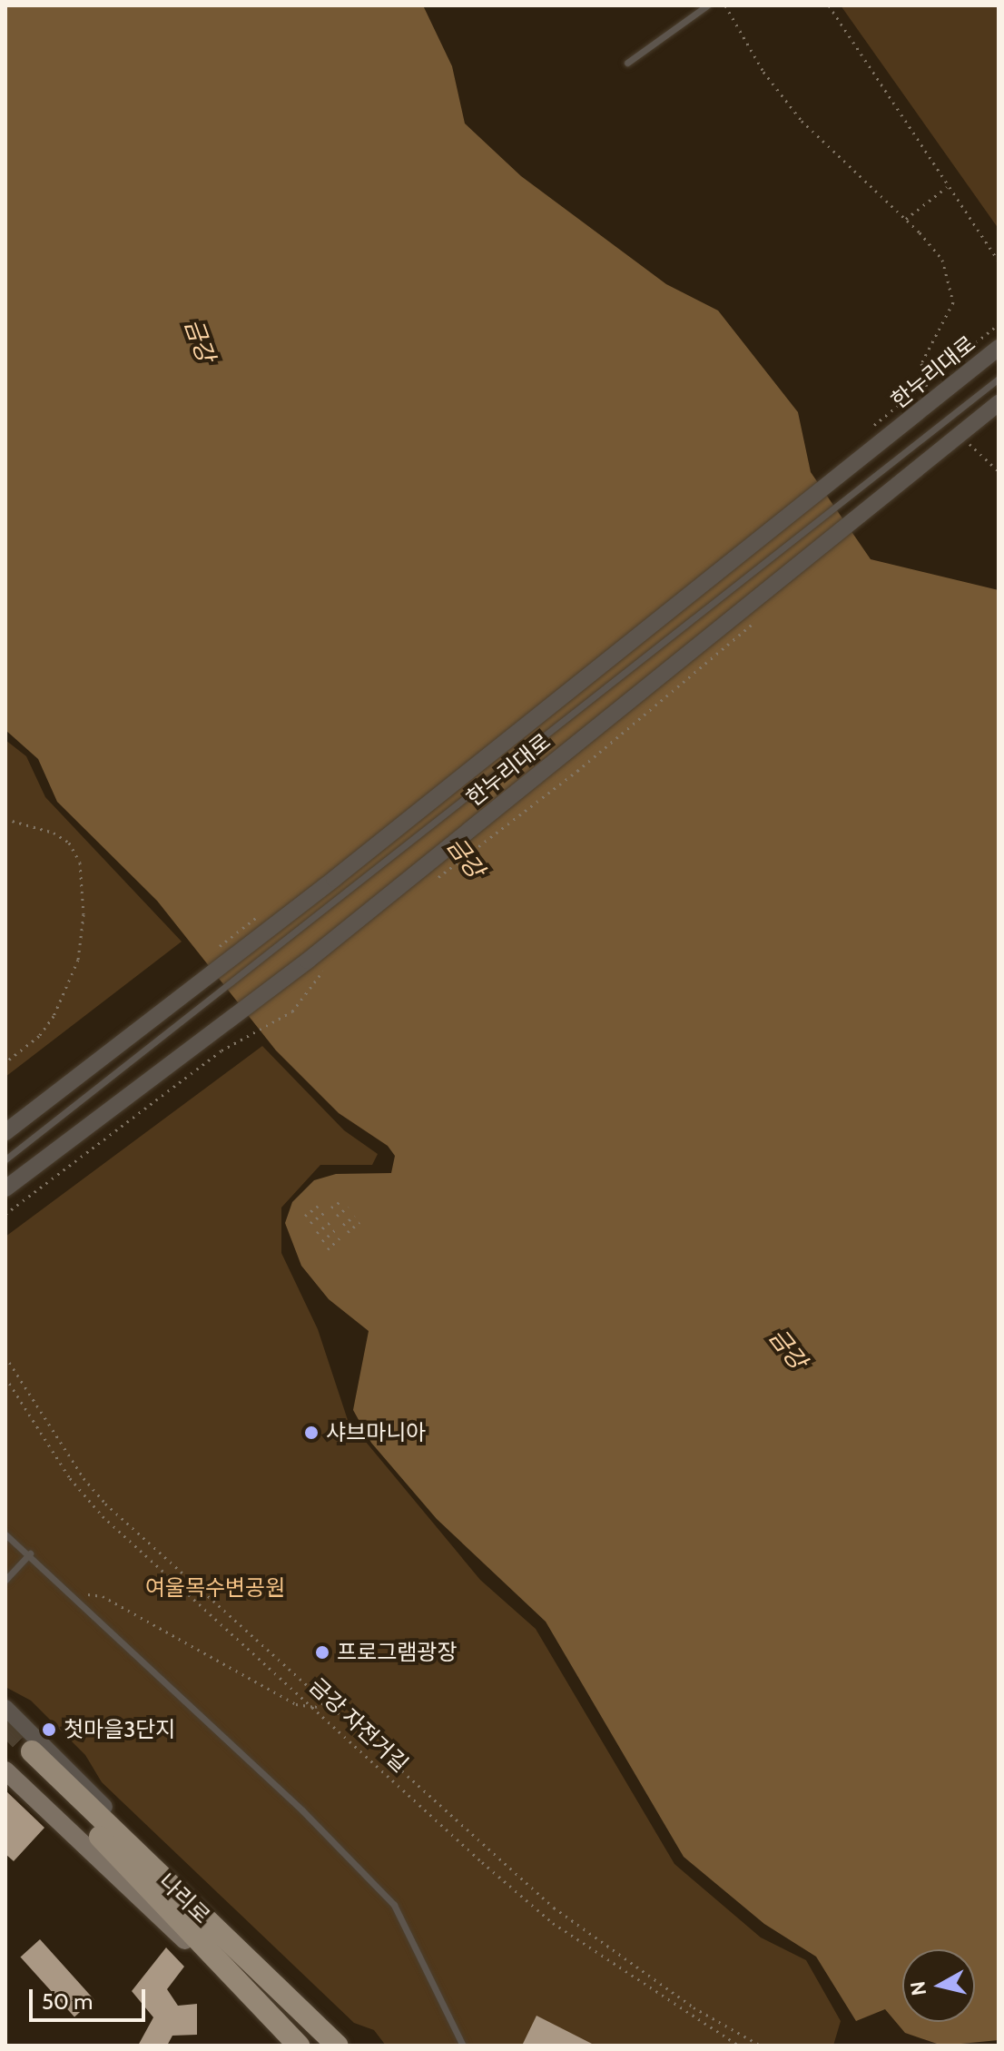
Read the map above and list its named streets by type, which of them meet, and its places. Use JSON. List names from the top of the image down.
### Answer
{
  "streets": {
    "main road": ["나리로"],
    "street": ["한누리대로"],
    "path": ["금강 자전거길"]
  },
  "water": ["금강"],
  "parks": ["여울목수변공원"],
  "places": ["샤브마니아", "프로그램광장", "첫마을3단지"],
  "scale_bar": "50 m",
  "north": "left"
}
